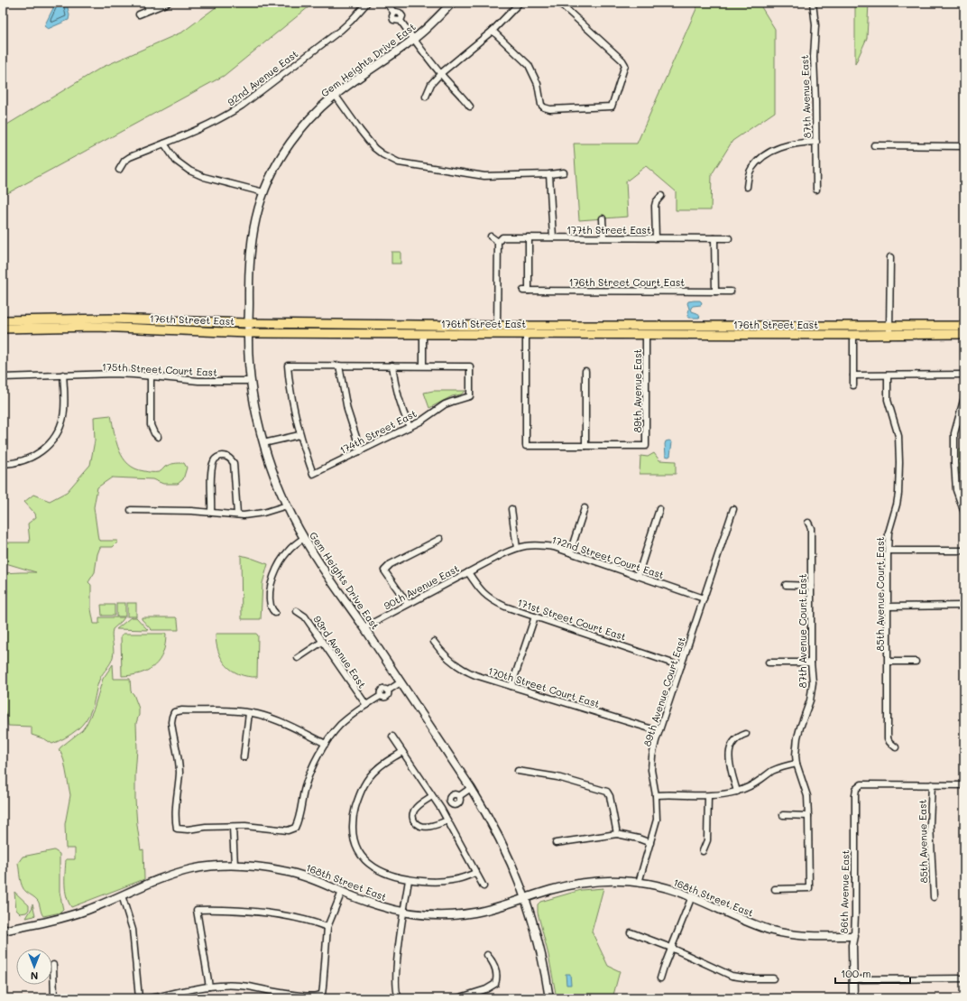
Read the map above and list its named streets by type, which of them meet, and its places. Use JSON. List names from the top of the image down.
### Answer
{
  "streets": {
    "main road": ["176th Street East"],
    "street": [
      "Gem Heights Drive East",
      "92nd Avenue East",
      "87th Avenue East",
      "177th Street East",
      "176th Street Court East",
      "175th Street Court East",
      "89th Avenue East",
      "174th Street East",
      "172nd Street Court East",
      "90th Avenue East",
      "85th Avenue Court East",
      "171st Street Court East",
      "87th Avenue Court East",
      "93rd Avenue East",
      "170th Street Court East",
      "89th Avenue Court East",
      "85th Avenue East",
      "168th Street East",
      "86th Avenue East"
    ]
  },
  "crossings": [
    ["Gem Heights Drive East", "176th Street East"],
    ["Gem Heights Drive East", "175th Street Court East"],
    ["Gem Heights Drive East", "90th Avenue East"],
    ["Gem Heights Drive East", "168th Street East"],
    ["177th Street East", "176th Street Court East"],
    ["176th Street East", "89th Avenue East"],
    ["172nd Street Court East", "90th Avenue East"],
    ["172nd Street Court East", "171st Street Court East"],
    ["172nd Street Court East", "89th Avenue Court East"],
    ["90th Avenue East", "171st Street Court East"],
    ["171st Street Court East", "89th Avenue Court East"],
    ["170th Street Court East", "89th Avenue Court East"],
    ["89th Avenue Court East", "168th Street East"],
    ["85th Avenue East", "86th Avenue East"],
    ["168th Street East", "86th Avenue East"]
  ],
  "scale_bar": "100 m",
  "north": "bottom"
}
